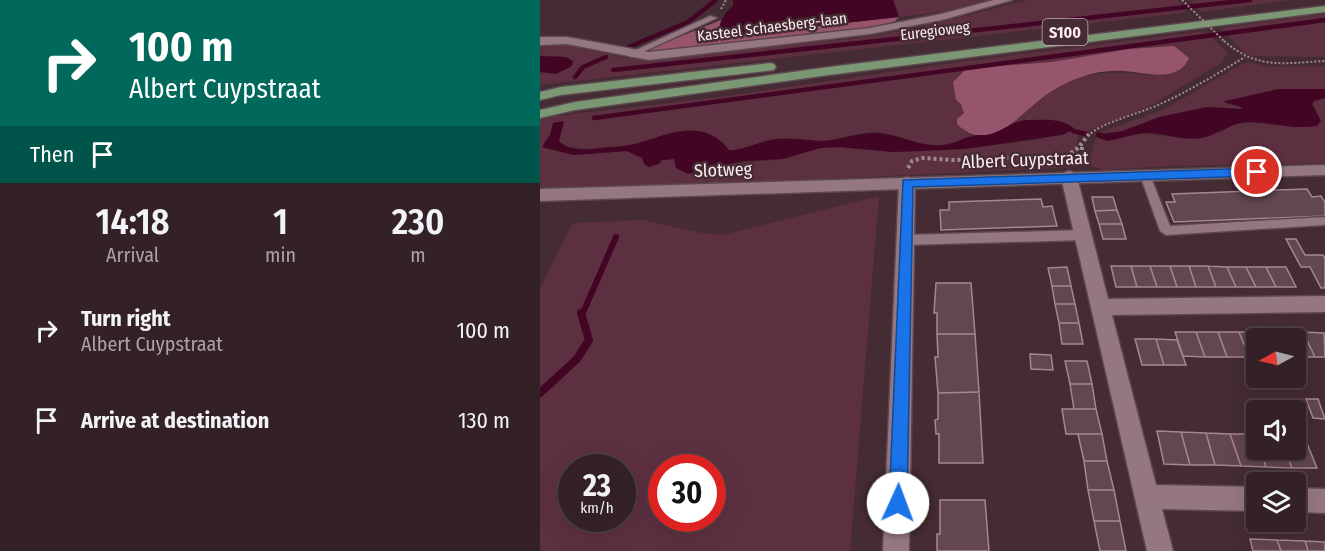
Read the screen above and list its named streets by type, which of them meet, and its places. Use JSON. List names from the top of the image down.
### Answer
{
  "streets": {
    "main road": ["Euregioweg", "S100"],
    "street": ["Kasteel Schaesberg-laan", "Albert Cuypstraat", "Slotweg"]
  },
  "crossings": [
    ["Albert Cuypstraat", "Slotweg"]
  ],
  "north": "left",
  "page": {
    "turn": ["100 m", "Albert Cuypstraat"],
    "then": "Then",
    "eta": [
      "14:18",
      "Arrival",
      "1",
      "min",
      "230",
      "m"
    ],
    "list": [
      {
        "name": "Turn right",
        "note": "Albert Cuypstraat",
        "value": "100 m"
      },
      {
        "name": "Arrive at destination",
        "value": "130 m"
      }
    ],
    "speed": "23 km/h",
    "limit": "30"
  }
}
